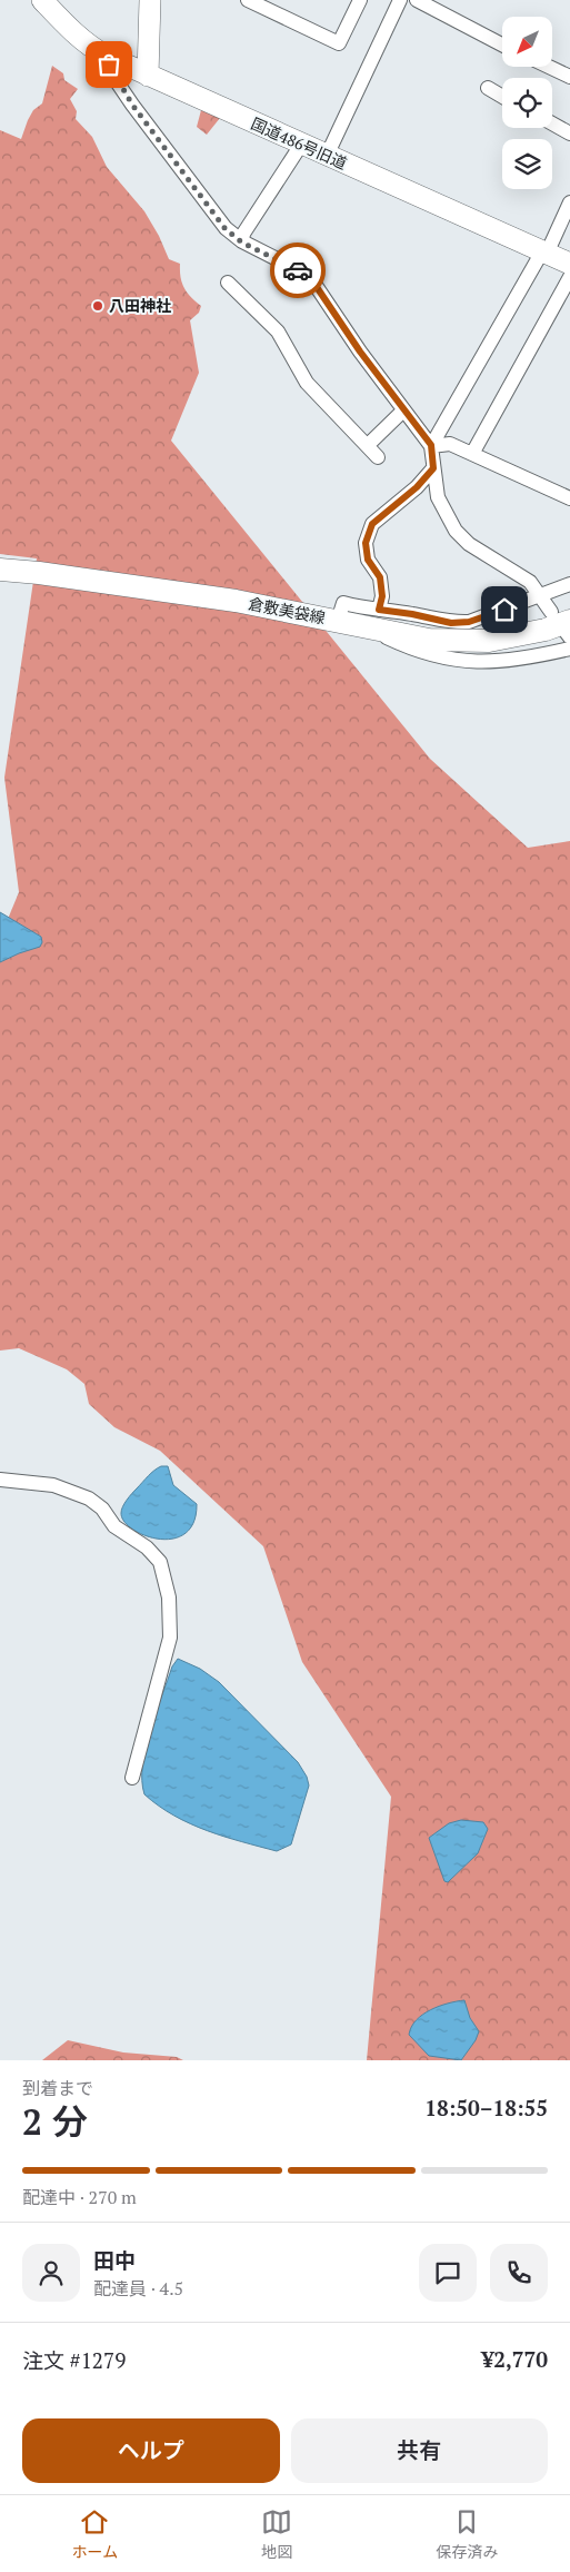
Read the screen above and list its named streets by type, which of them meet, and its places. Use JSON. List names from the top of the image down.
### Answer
{
  "streets": {
    "main road": ["倉敷美袋線"],
    "street": ["国道486号旧道"]
  },
  "places": ["八田神社"],
  "north": "bottom left",
  "page": {
    "heading": ["2 分", "到着まで", "18:50–18:55"],
    "panel": [
      "田中",
      "配達員 · 4.5",
      "注文 #1279",
      "¥2,770"
    ],
    "bar": "配達中 · 270 m",
    "buttons": ["ヘルプ", "共有"],
    "tabs": ["ホーム", "地図", "保存済み"]
  }
}
